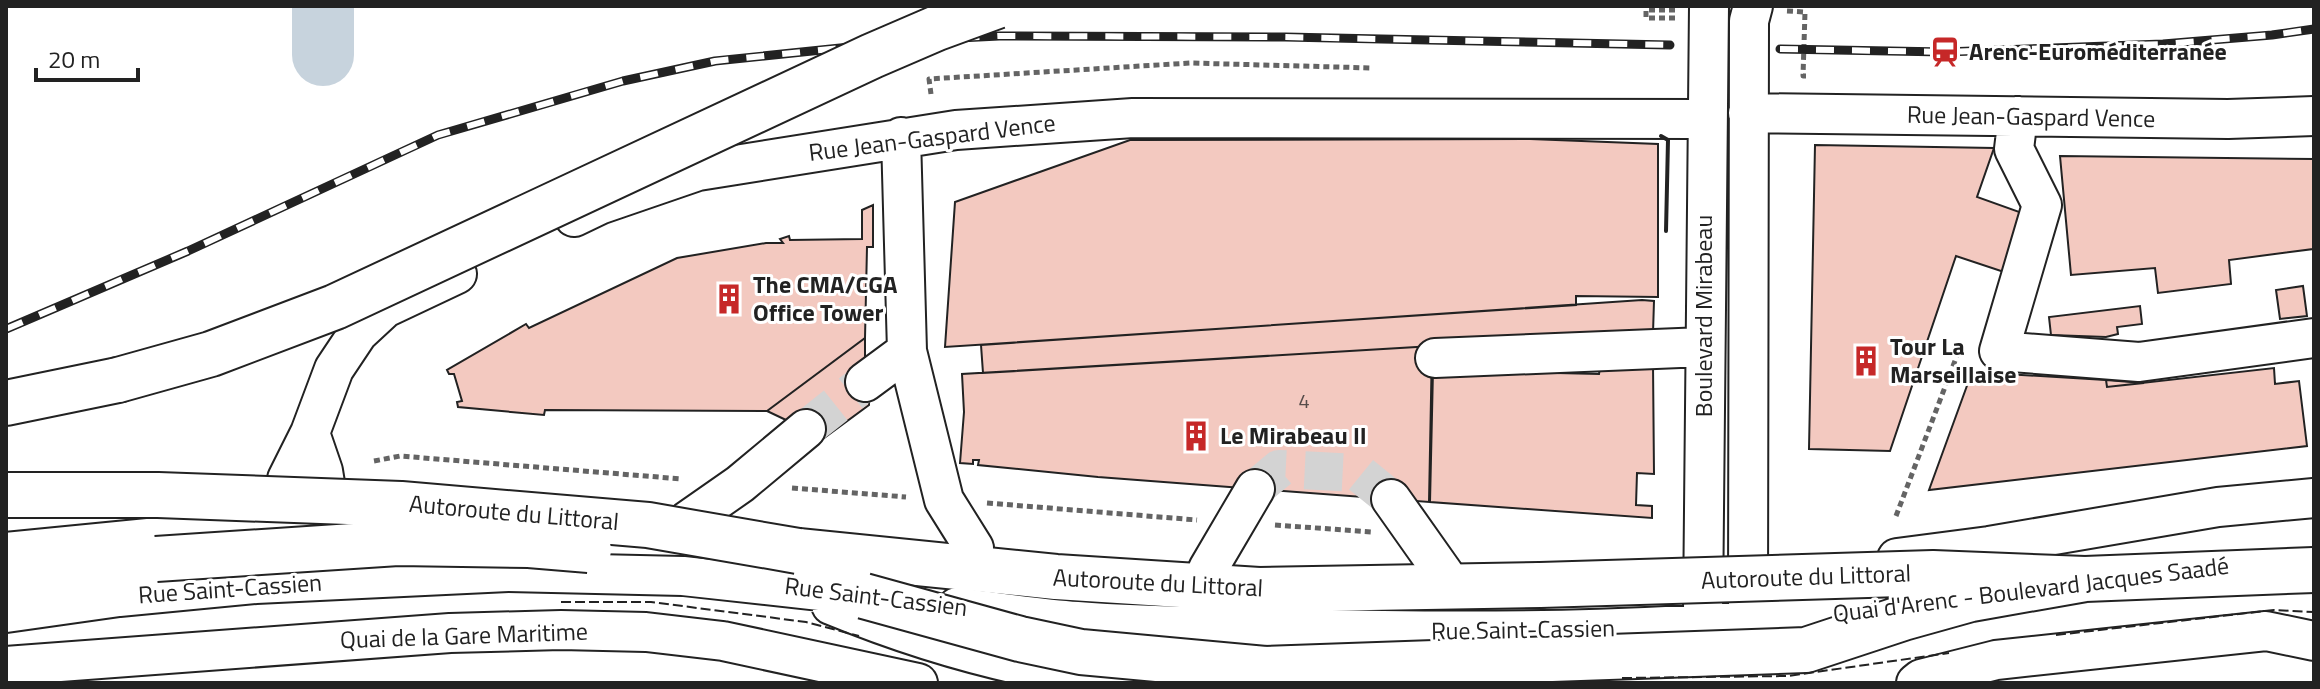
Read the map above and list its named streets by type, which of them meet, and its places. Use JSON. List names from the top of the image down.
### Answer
{
  "streets": {
    "highway": ["Autoroute du Littoral"],
    "street": [
      "Rue Jean-Gaspard Vence",
      "Boulevard Mirabeau",
      "Rue Saint-Cassien",
      "Quai d'Arenc - Boulevard Jacques Saadé",
      "Quai de la Gare Maritime"
    ]
  },
  "crossings": [
    ["Rue Jean-Gaspard Vence", "Boulevard Mirabeau"],
    ["Rue Jean-Gaspard Vence", "Rue Saint-Cassien"],
    ["Boulevard Mirabeau", "Rue Saint-Cassien"],
    ["Boulevard Mirabeau", "Quai d'Arenc - Boulevard Jacques Saadé"],
    ["Autoroute du Littoral", "Rue Saint-Cassien"],
    ["Rue Saint-Cassien", "Quai d'Arenc - Boulevard Jacques Saadé"]
  ],
  "places": {
    "station": ["Arenc-Euroméditerranée"],
    "building": ["The CMA/CGA Office Tower", "Tour La Marseillaise", "Le Mirabeau II"]
  },
  "house_numbers": ["4"],
  "scale_bar": "20 m"
}
